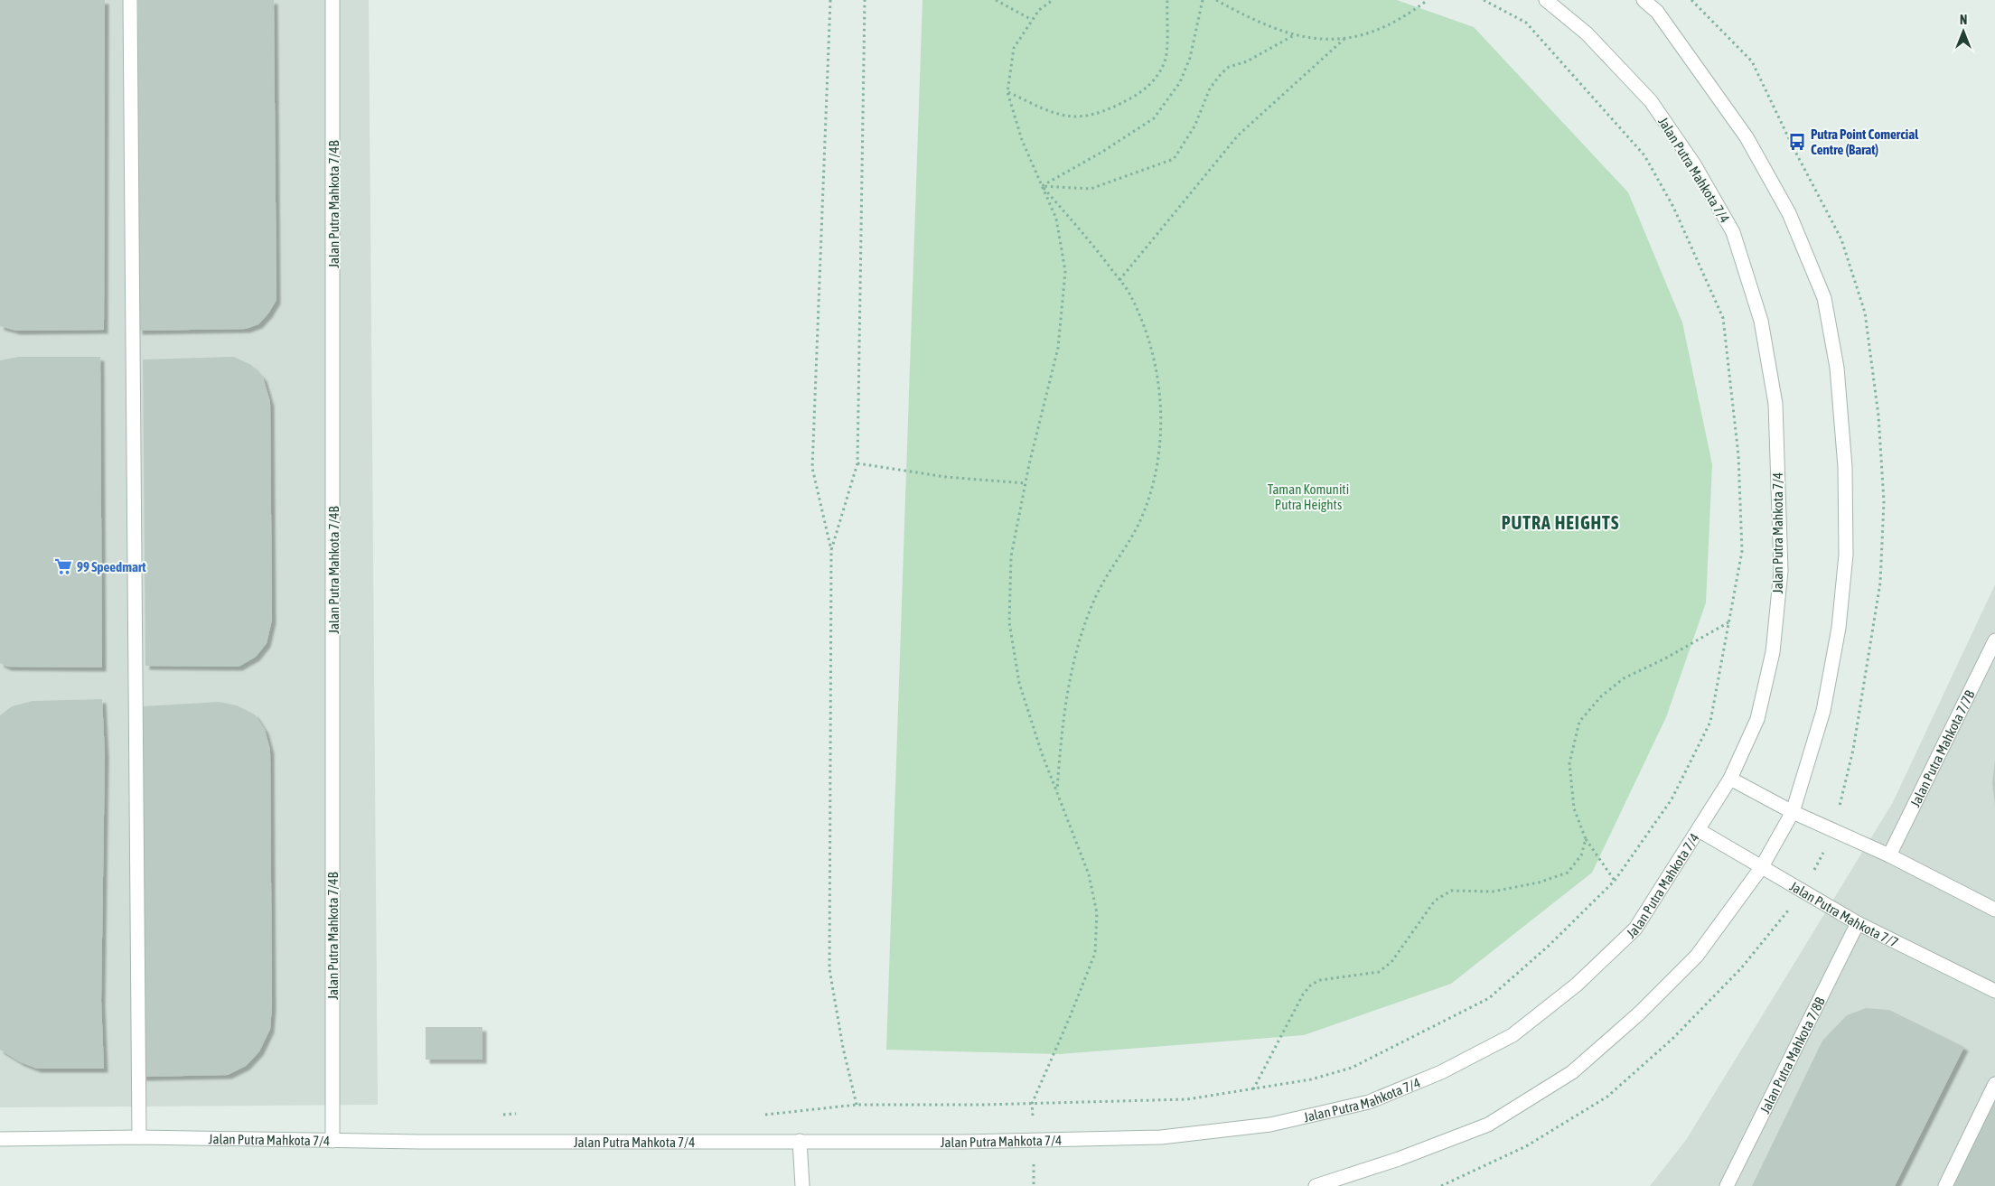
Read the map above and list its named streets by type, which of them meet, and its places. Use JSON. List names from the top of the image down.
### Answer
{
  "streets": {
    "street": [
      "Jalan Putra Mahkota 7/4",
      "Jalan Putra Mahkota 7/4B",
      "Jalan Putra Mahkota 7/7B",
      "Jalan Putra Mahkota 7/7",
      "Jalan Putra Mahkota 7/8B"
    ]
  },
  "crossings": [
    ["Jalan Putra Mahkota 7/4", "Jalan Putra Mahkota 7/4B"],
    ["Jalan Putra Mahkota 7/4", "Jalan Putra Mahkota 7/7"],
    ["Jalan Putra Mahkota 7/7", "Jalan Putra Mahkota 7/8B"]
  ],
  "districts": ["PUTRA HEIGHTS"],
  "parks": ["Taman Komuniti Putra Heights"],
  "places": {
    "bus stop": ["Putra Point Comercial Centre (Barat)"],
    "supermarket": ["99 Speedmart"]
  },
  "north": "top"
}
